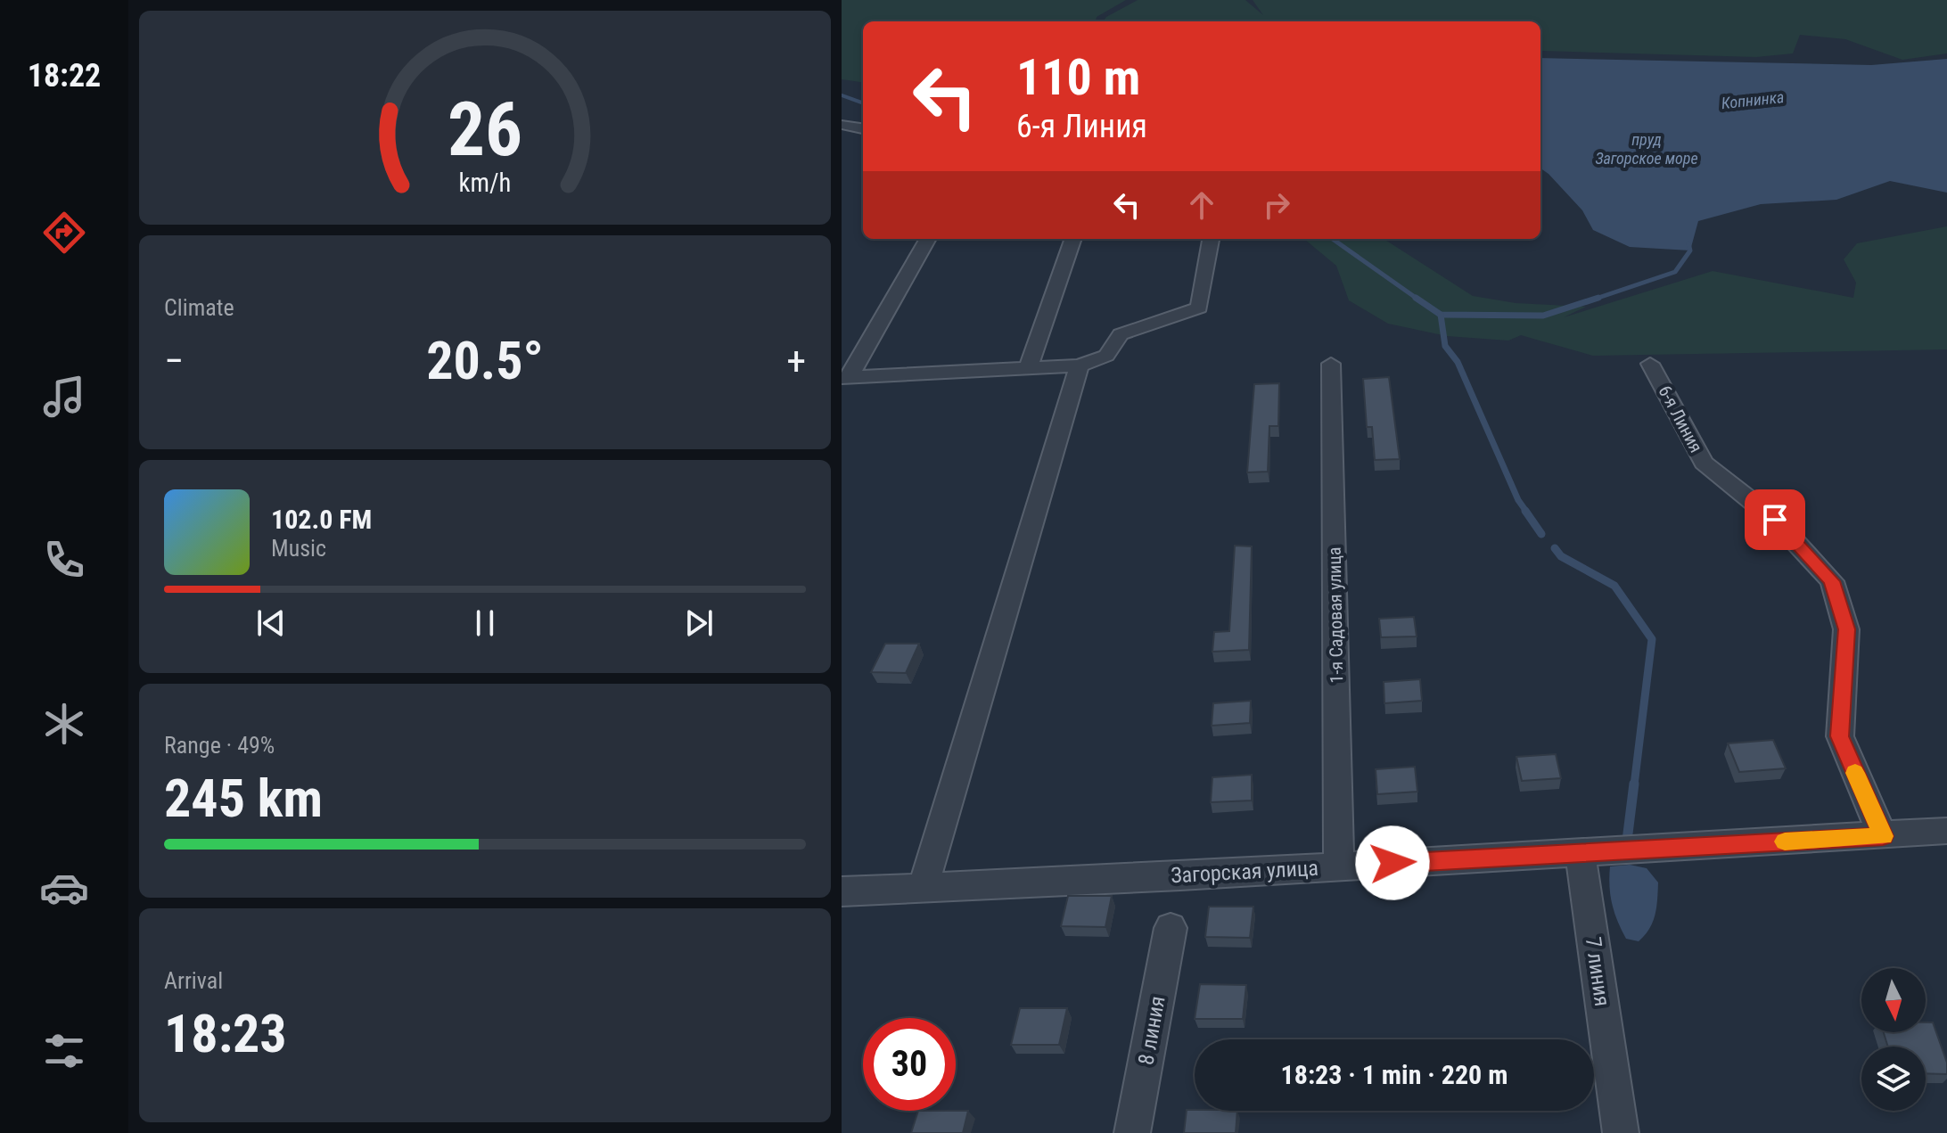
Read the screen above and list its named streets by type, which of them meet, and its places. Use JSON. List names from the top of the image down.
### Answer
{
  "streets": {
    "street": [
      "6-я Линия",
      "1-я Садовая улица",
      "Загорская улица",
      "7 линия",
      "8 линия"
    ]
  },
  "crossings": [
    ["6-я Линия", "Загорская улица"],
    ["1-я Садовая улица", "Загорская улица"],
    ["Загорская улица", "7 линия"]
  ],
  "water": ["Копнинка", "пруд Загорское море"],
  "north": "bottom",
  "page": {
    "tabs": "18:22",
    "turn": ["110 m", "6-я Линия"],
    "tile": [
      "Climate",
      ["Range · 49%", "245 km"],
      ["Arrival", "18:23"]
    ],
    "heat": ["−", "20.5°", "+"],
    "song": ["102.0 FM", "Music"],
    "limit": "30",
    "trip": "18:23 · 1 min · 220 m",
    "gauge": ["26", "km/h"]
  }
}
